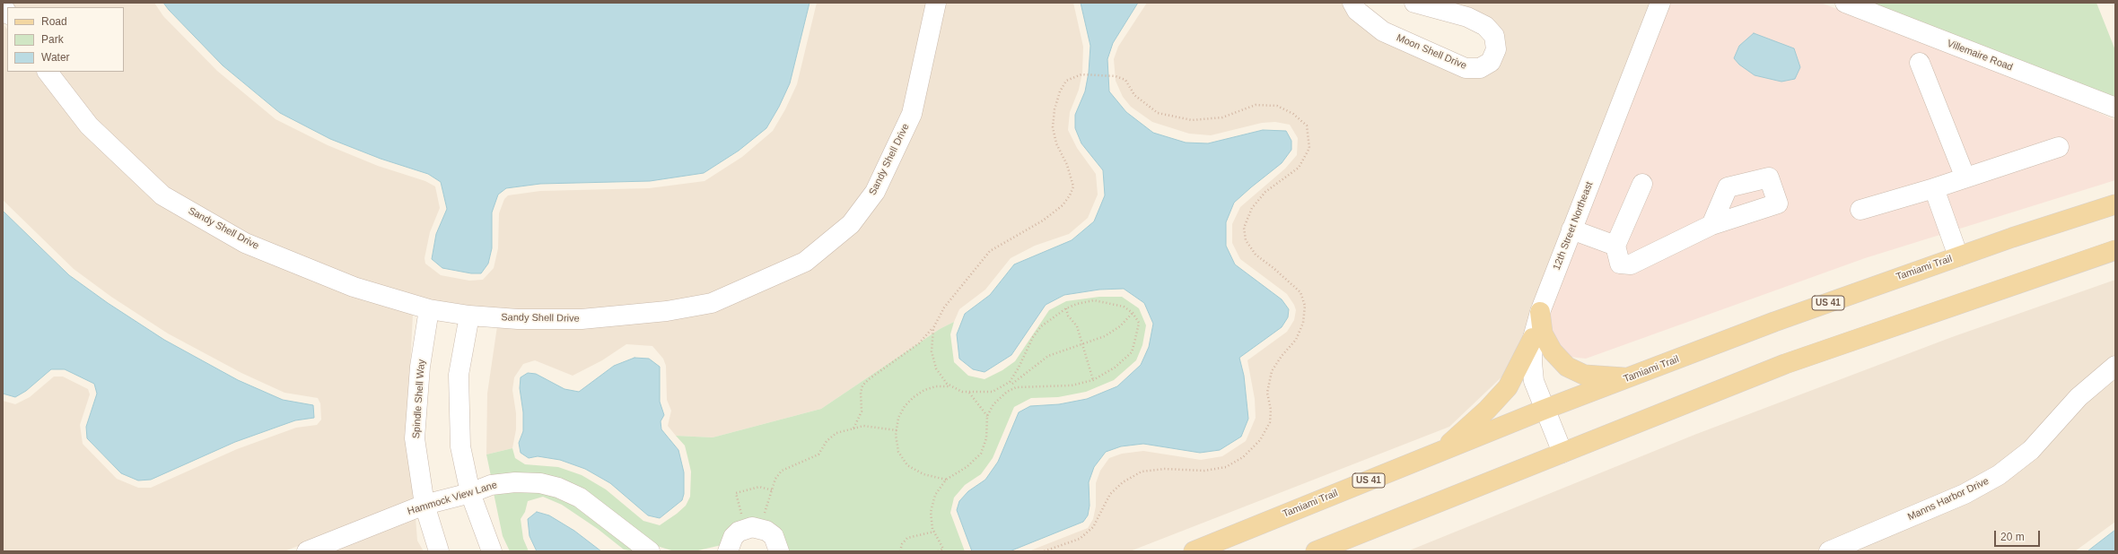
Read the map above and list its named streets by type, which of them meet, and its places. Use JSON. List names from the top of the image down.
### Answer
{
  "streets": {
    "main road": ["Tamiami Trail", "US 41"],
    "street": [
      "Moon Shell Drive",
      "Villemaire Road",
      "Sandy Shell Drive",
      "12th Street Northeast",
      "Spindle Shell Way",
      "Hammock View Lane",
      "Manns Harbor Drive"
    ]
  },
  "crossings": [
    ["Sandy Shell Drive", "Spindle Shell Way"],
    ["12th Street Northeast", "Tamiami Trail"],
    ["Spindle Shell Way", "Hammock View Lane"]
  ],
  "legend": ["Road", "Park", "Water"],
  "scale_bar": "20 m"
}
